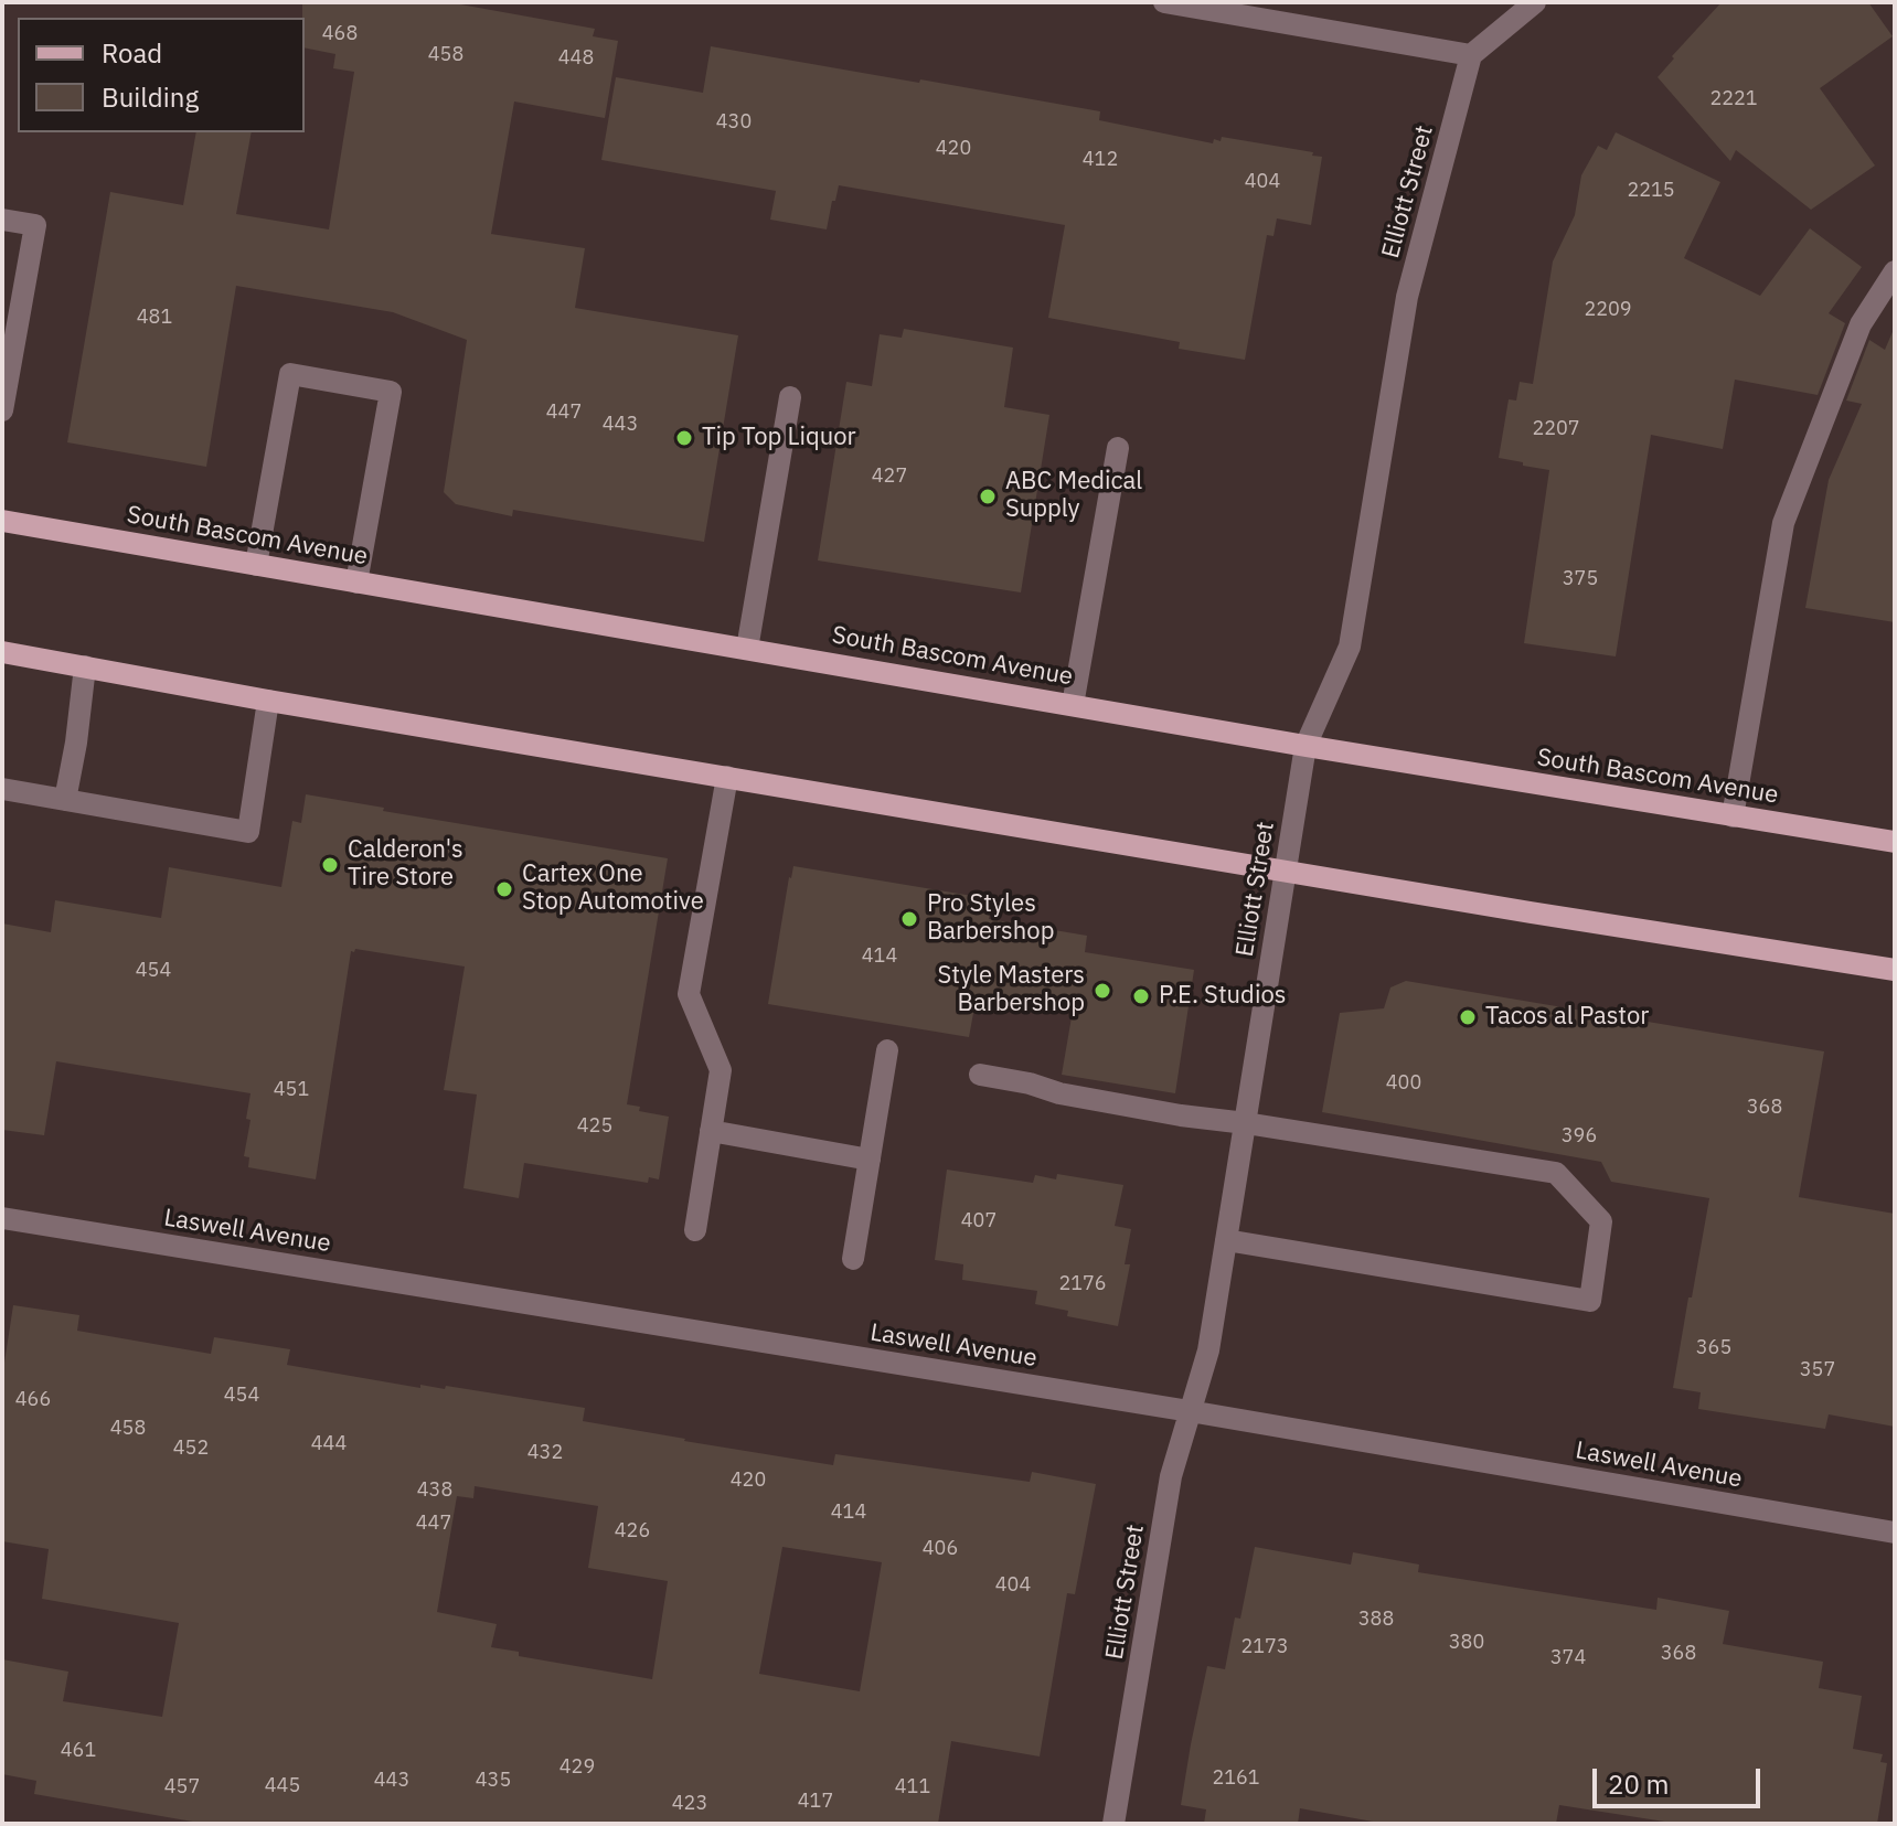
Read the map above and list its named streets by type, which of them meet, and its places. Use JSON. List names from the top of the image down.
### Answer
{
  "streets": {
    "main road": ["South Bascom Avenue"],
    "street": ["Elliott Street", "Laswell Avenue"]
  },
  "crossings": [
    ["Elliott Street", "South Bascom Avenue"],
    ["Elliott Street", "Laswell Avenue"]
  ],
  "places": [
    "Tip Top Liquor",
    "ABC Medical Supply",
    "Calderon's Tire Store",
    "Cartex One Stop Automotive",
    "Pro Styles Barbershop",
    "Style Masters Barbershop",
    "P.E. Studios",
    "Tacos al Pastor"
  ],
  "house_numbers": [
    "468",
    "458",
    "448",
    "2221",
    "430",
    "420",
    "412",
    "404",
    "2215",
    "2209",
    "481",
    "447",
    "443",
    "2207",
    "427",
    "375",
    "414",
    "454",
    "400",
    "451",
    "368",
    "425",
    "396",
    "407",
    "2176",
    "365",
    "357",
    "454",
    "466",
    "458",
    "444",
    "452",
    "432",
    "420",
    "438",
    "414",
    "447",
    "426",
    "406",
    "404",
    "388",
    "380",
    "2173",
    "368",
    "374",
    "461",
    "429",
    "2161",
    "443",
    "435",
    "445",
    "457",
    "411",
    "417",
    "423"
  ],
  "legend": ["Road", "Building"],
  "scale_bar": "20 m"
}
